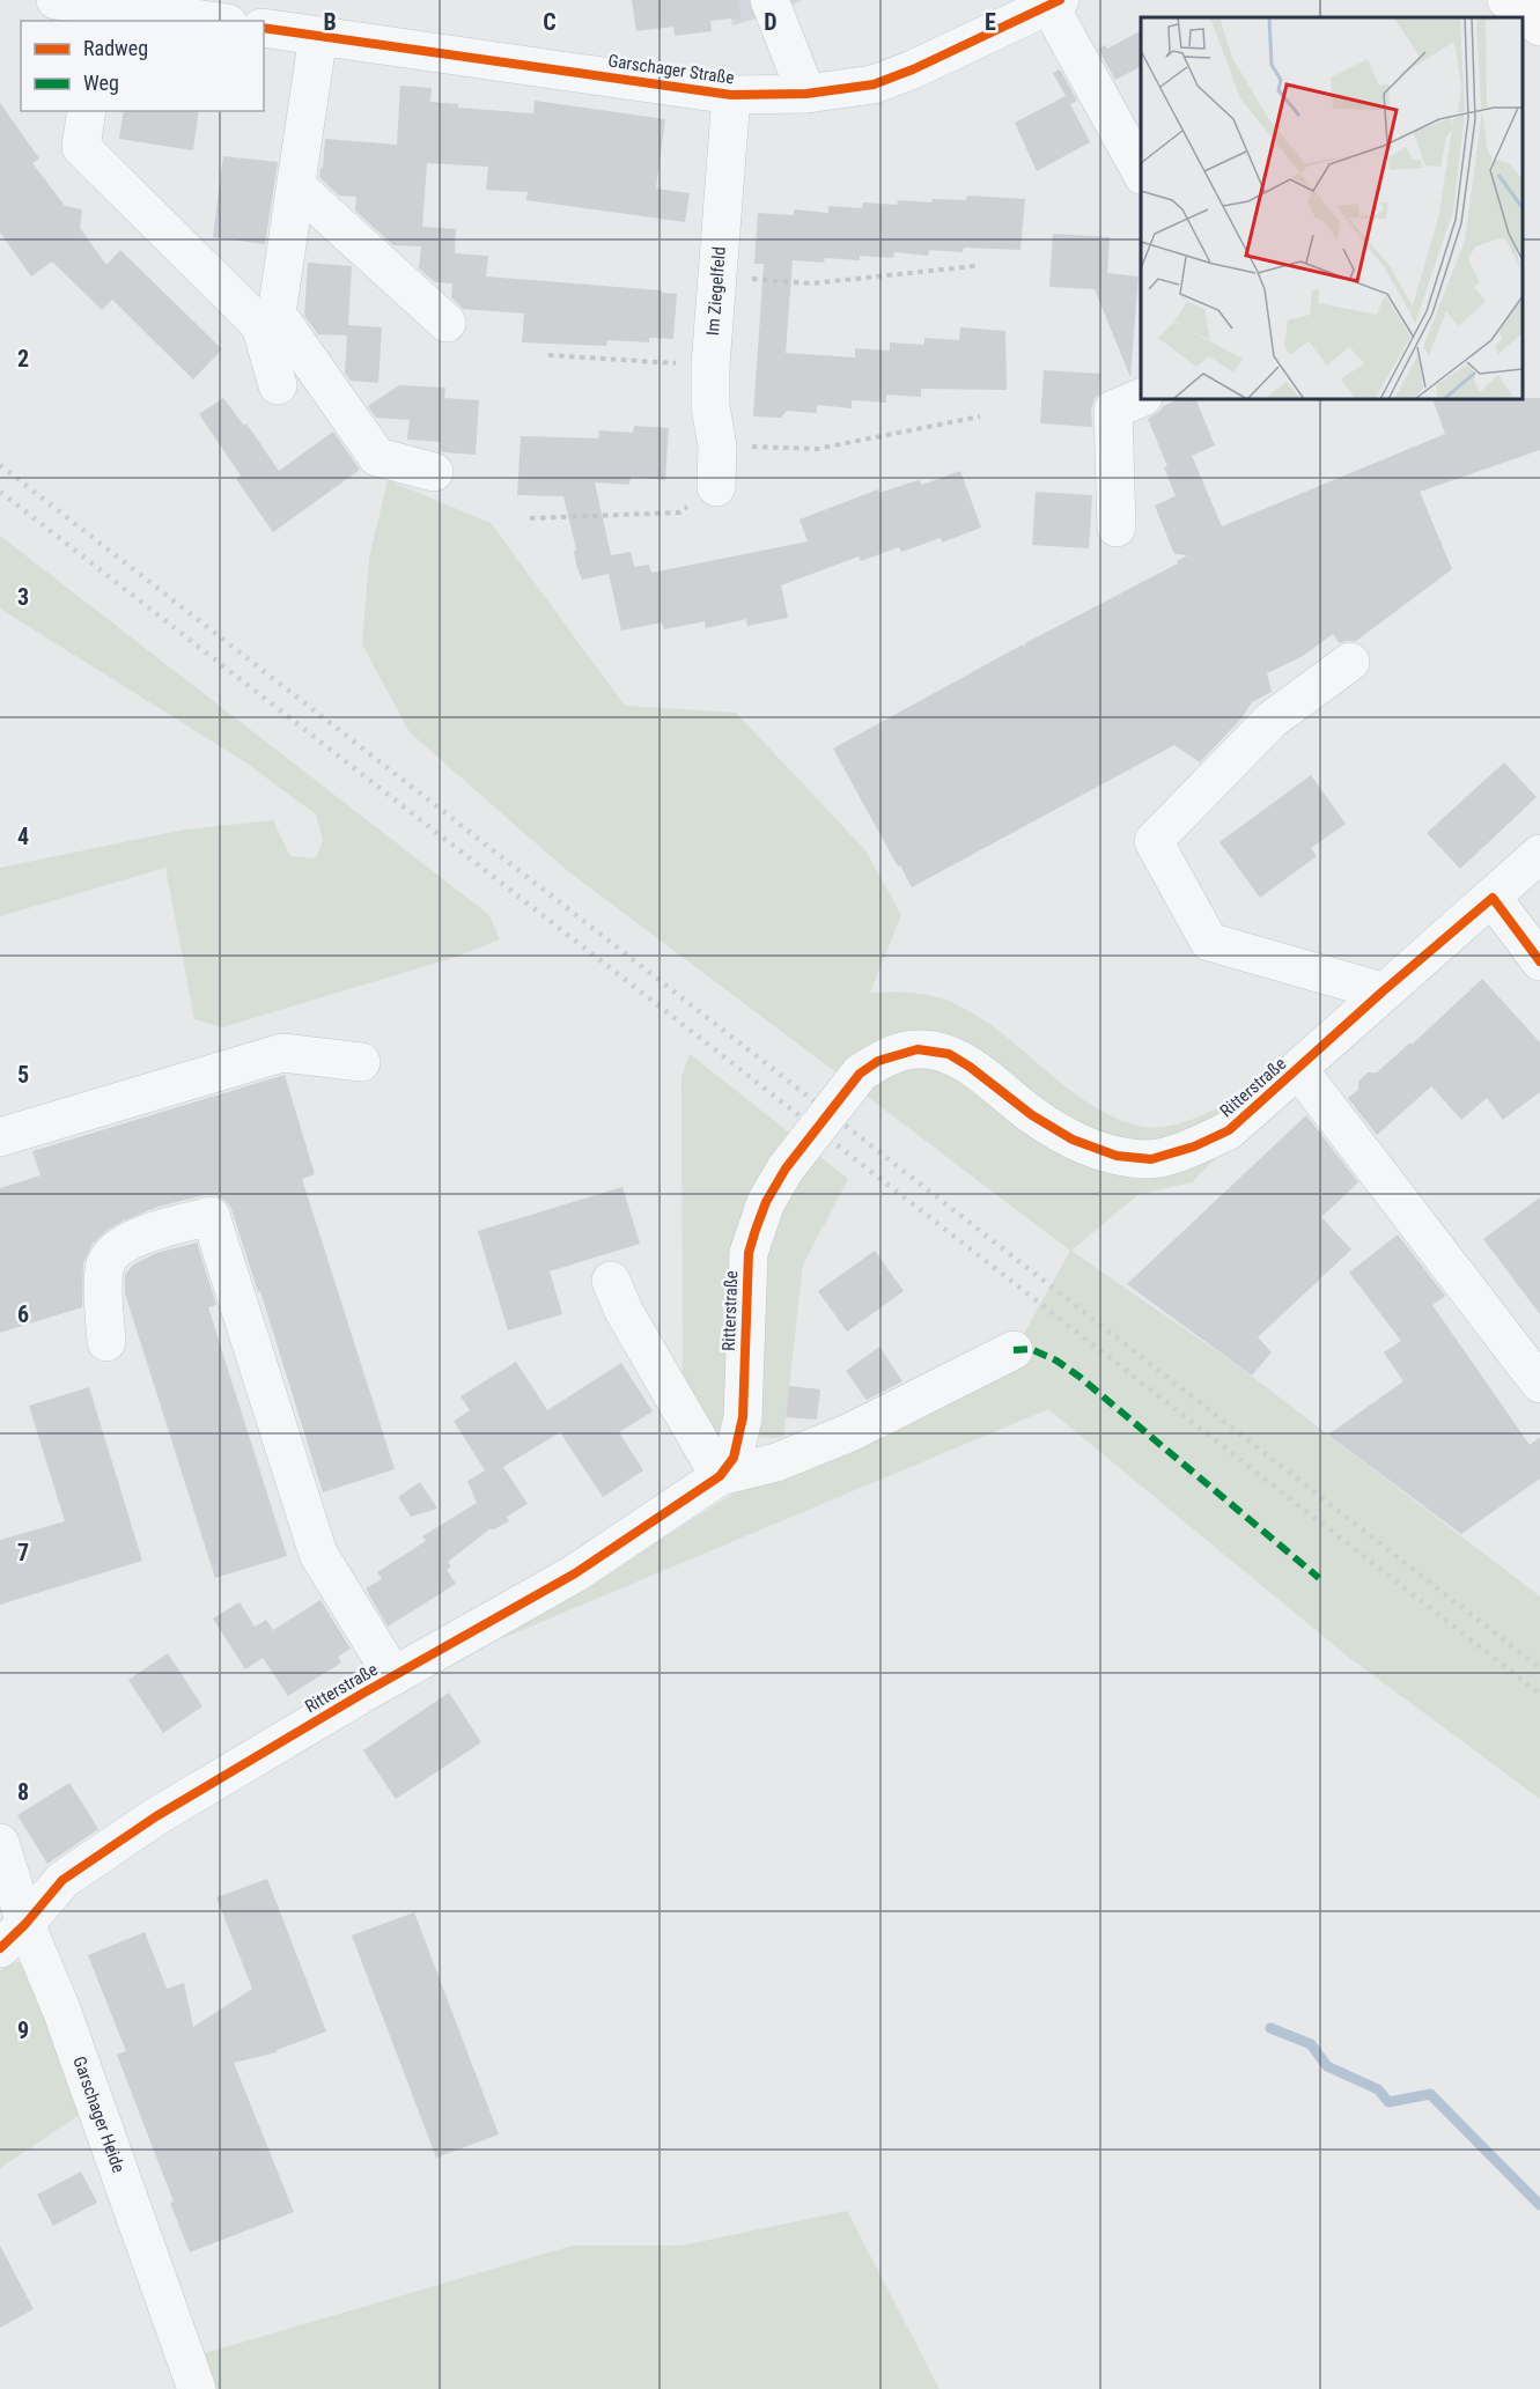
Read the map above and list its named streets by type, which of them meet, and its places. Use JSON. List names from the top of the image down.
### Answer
{
  "streets": {
    "street": [
      "Garschager Straße",
      "Im Ziegelfeld",
      "Ritterstraße",
      "Garschager Heide"
    ]
  },
  "crossings": [
    ["Garschager Straße", "Im Ziegelfeld"],
    ["Ritterstraße", "Garschager Heide"]
  ],
  "legend": ["Radweg", "Weg"],
  "grid": {
    "columns": [
      "B",
      "C",
      "D",
      "E"
    ],
    "rows": [
      "2",
      "3",
      "4",
      "5",
      "6",
      "7",
      "8",
      "9"
    ]
  }
}
